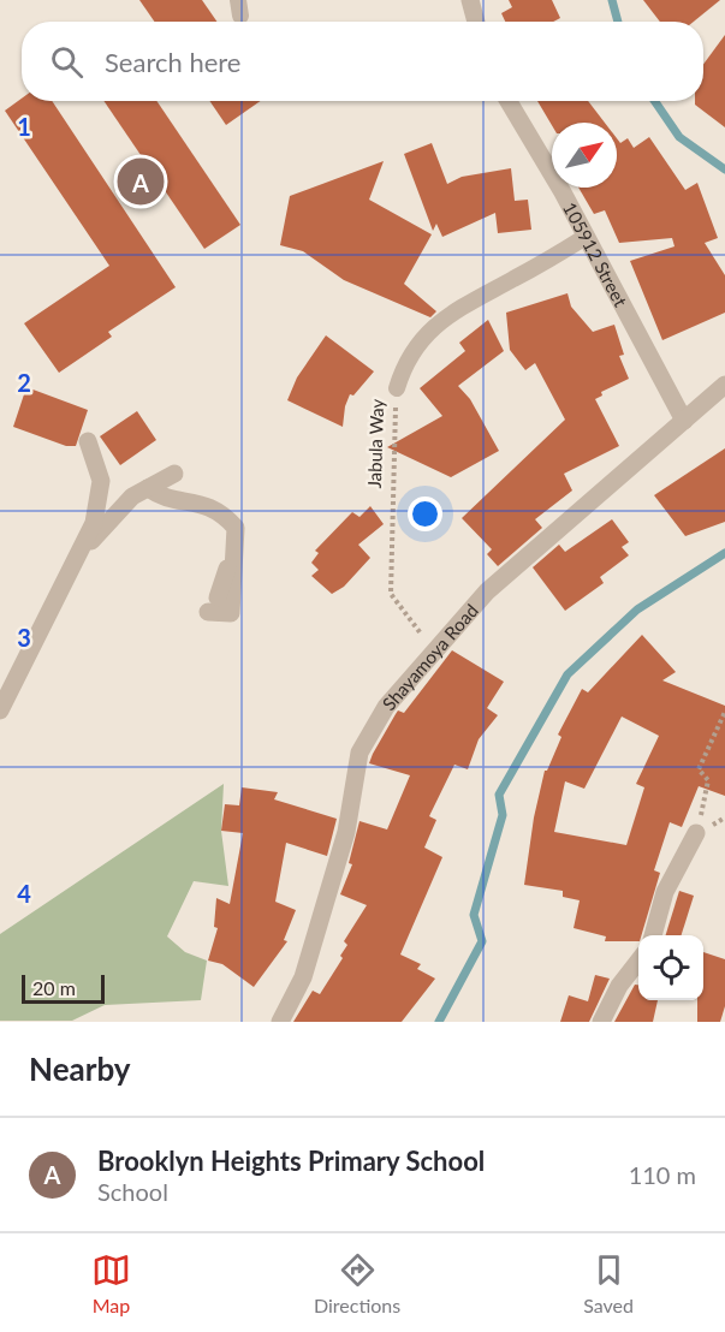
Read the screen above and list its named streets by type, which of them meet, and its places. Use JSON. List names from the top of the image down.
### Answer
{
  "streets": {
    "street": ["105912 Street", "Shayamoya Road"],
    "lane": ["Jabula Way"]
  },
  "crossings": [
    ["105912 Street", "Jabula Way"],
    ["105912 Street", "Shayamoya Road"],
    ["Jabula Way", "Shayamoya Road"]
  ],
  "scale_bar": "20 m",
  "north": "top right",
  "page": {
    "search": "Search here",
    "pins": "A",
    "scale": "20 m",
    "heading": "Nearby",
    "list": [
      {
        "mark": "A",
        "name": "Brooklyn Heights Primary School",
        "note": "School",
        "value": "110 m"
      }
    ],
    "nav": ["Map", "Directions", "Saved"]
  },
  "grid": {
    "rows": [
      "1",
      "2",
      "3",
      "4"
    ]
  }
}
